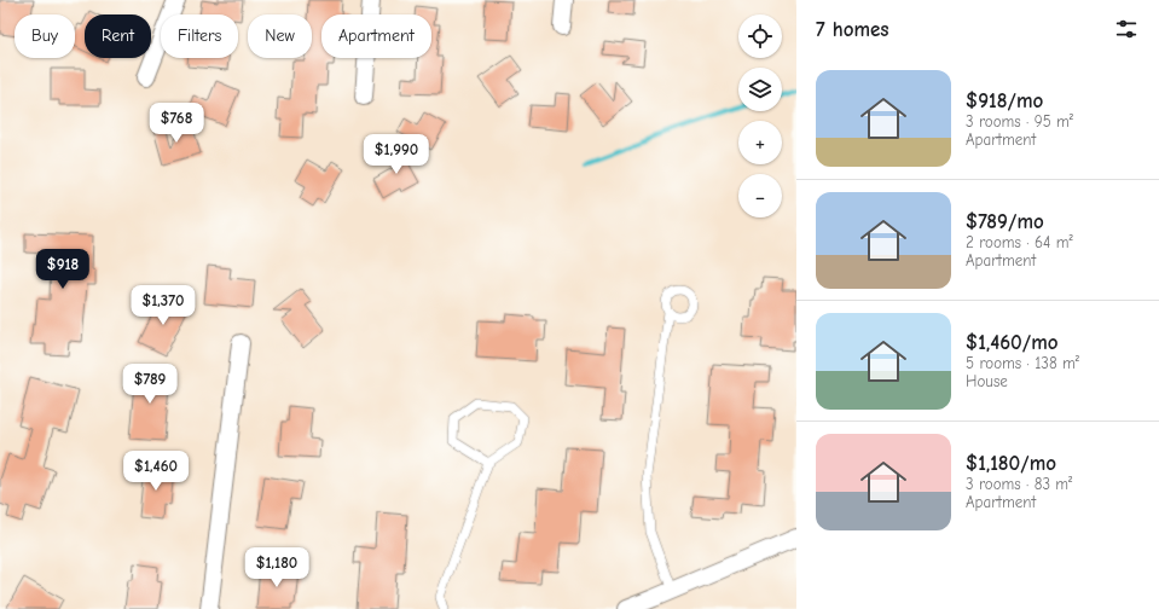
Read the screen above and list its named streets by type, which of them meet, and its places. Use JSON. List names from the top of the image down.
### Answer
{
  "page": {
    "heading": "7 homes",
    "map_buttons": ["+", "−"],
    "chip": [
      "Buy",
      "Rent",
      "Filters",
      "New",
      "Apartment"
    ],
    "list": [
      {
        "name": "$918/mo",
        "note": "3 rooms · 95 m² · Apartment"
      },
      {
        "name": "$789/mo",
        "note": "2 rooms · 64 m² · Apartment"
      },
      {
        "name": "$1,460/mo",
        "note": "5 rooms · 138 m² · House"
      },
      {
        "name": "$1,180/mo",
        "note": "3 rooms · 83 m² · Apartment"
      }
    ],
    "price": [
      "$768",
      "$1,990",
      "$918",
      "$1,370",
      "$789",
      "$1,460",
      "$1,180"
    ]
  }
}
